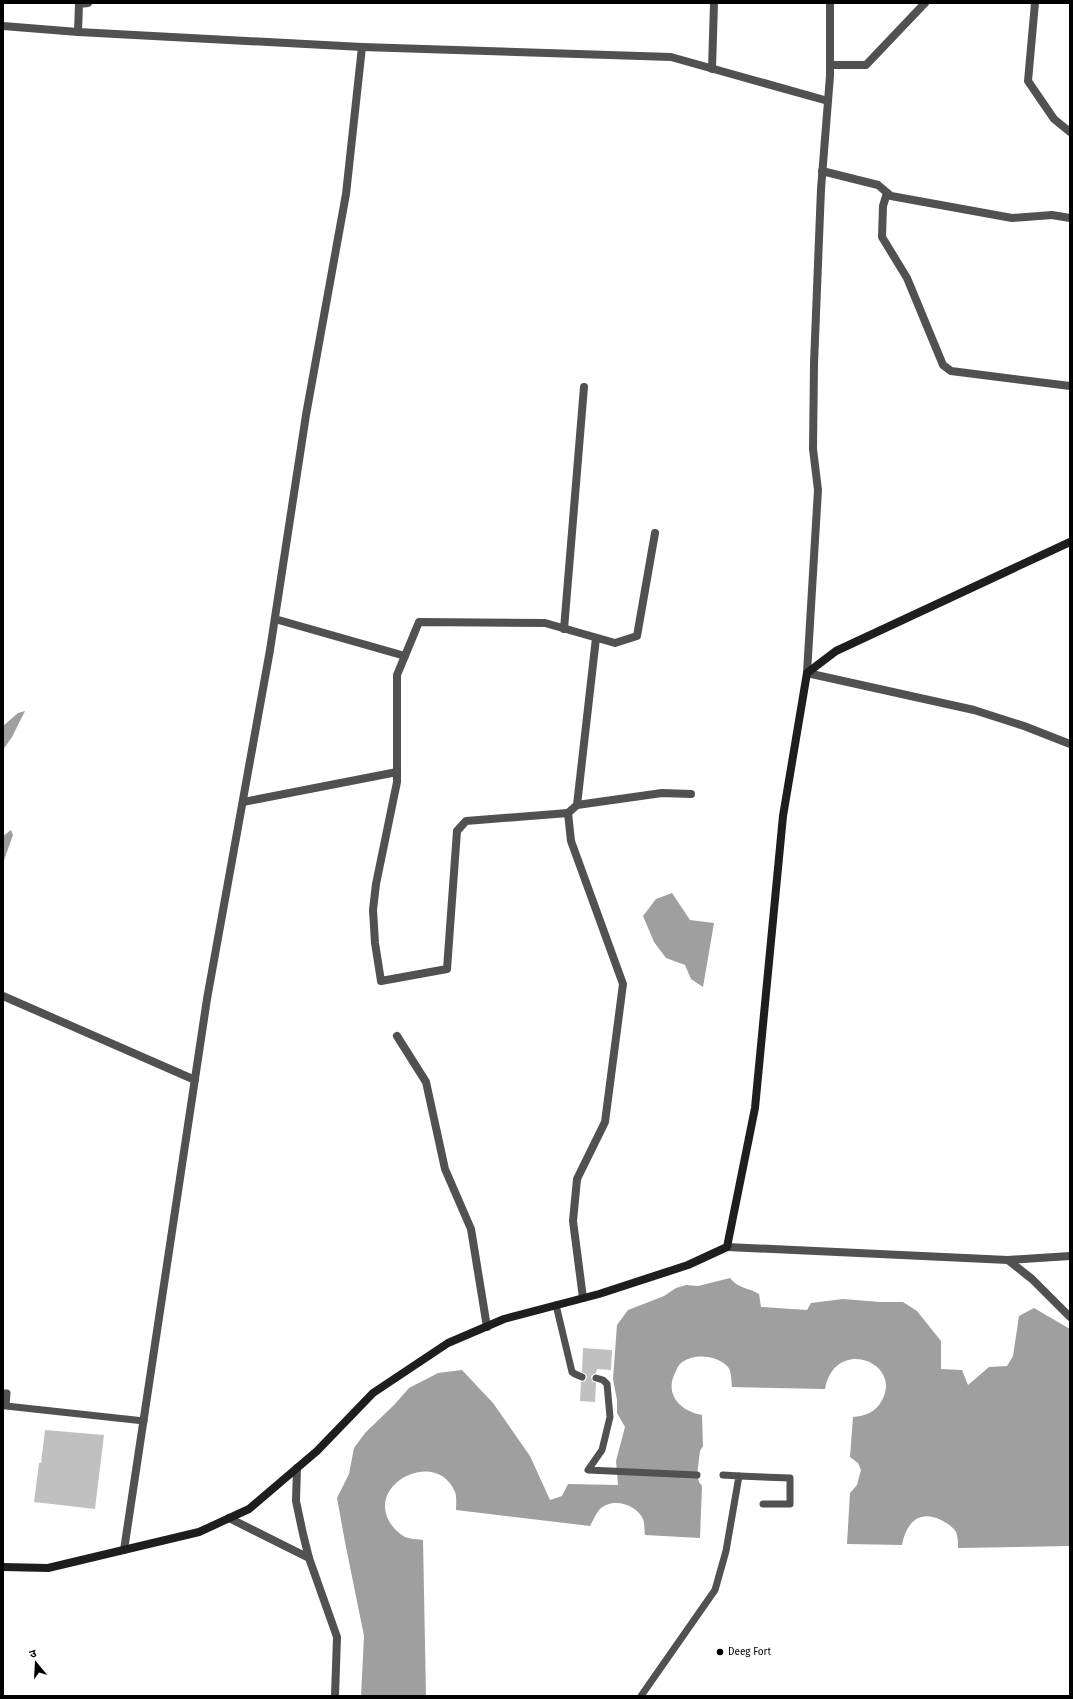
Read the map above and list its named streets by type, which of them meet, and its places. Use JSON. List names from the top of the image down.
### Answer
{
  "places": ["Deeg Fort"],
  "north": "top"
}
